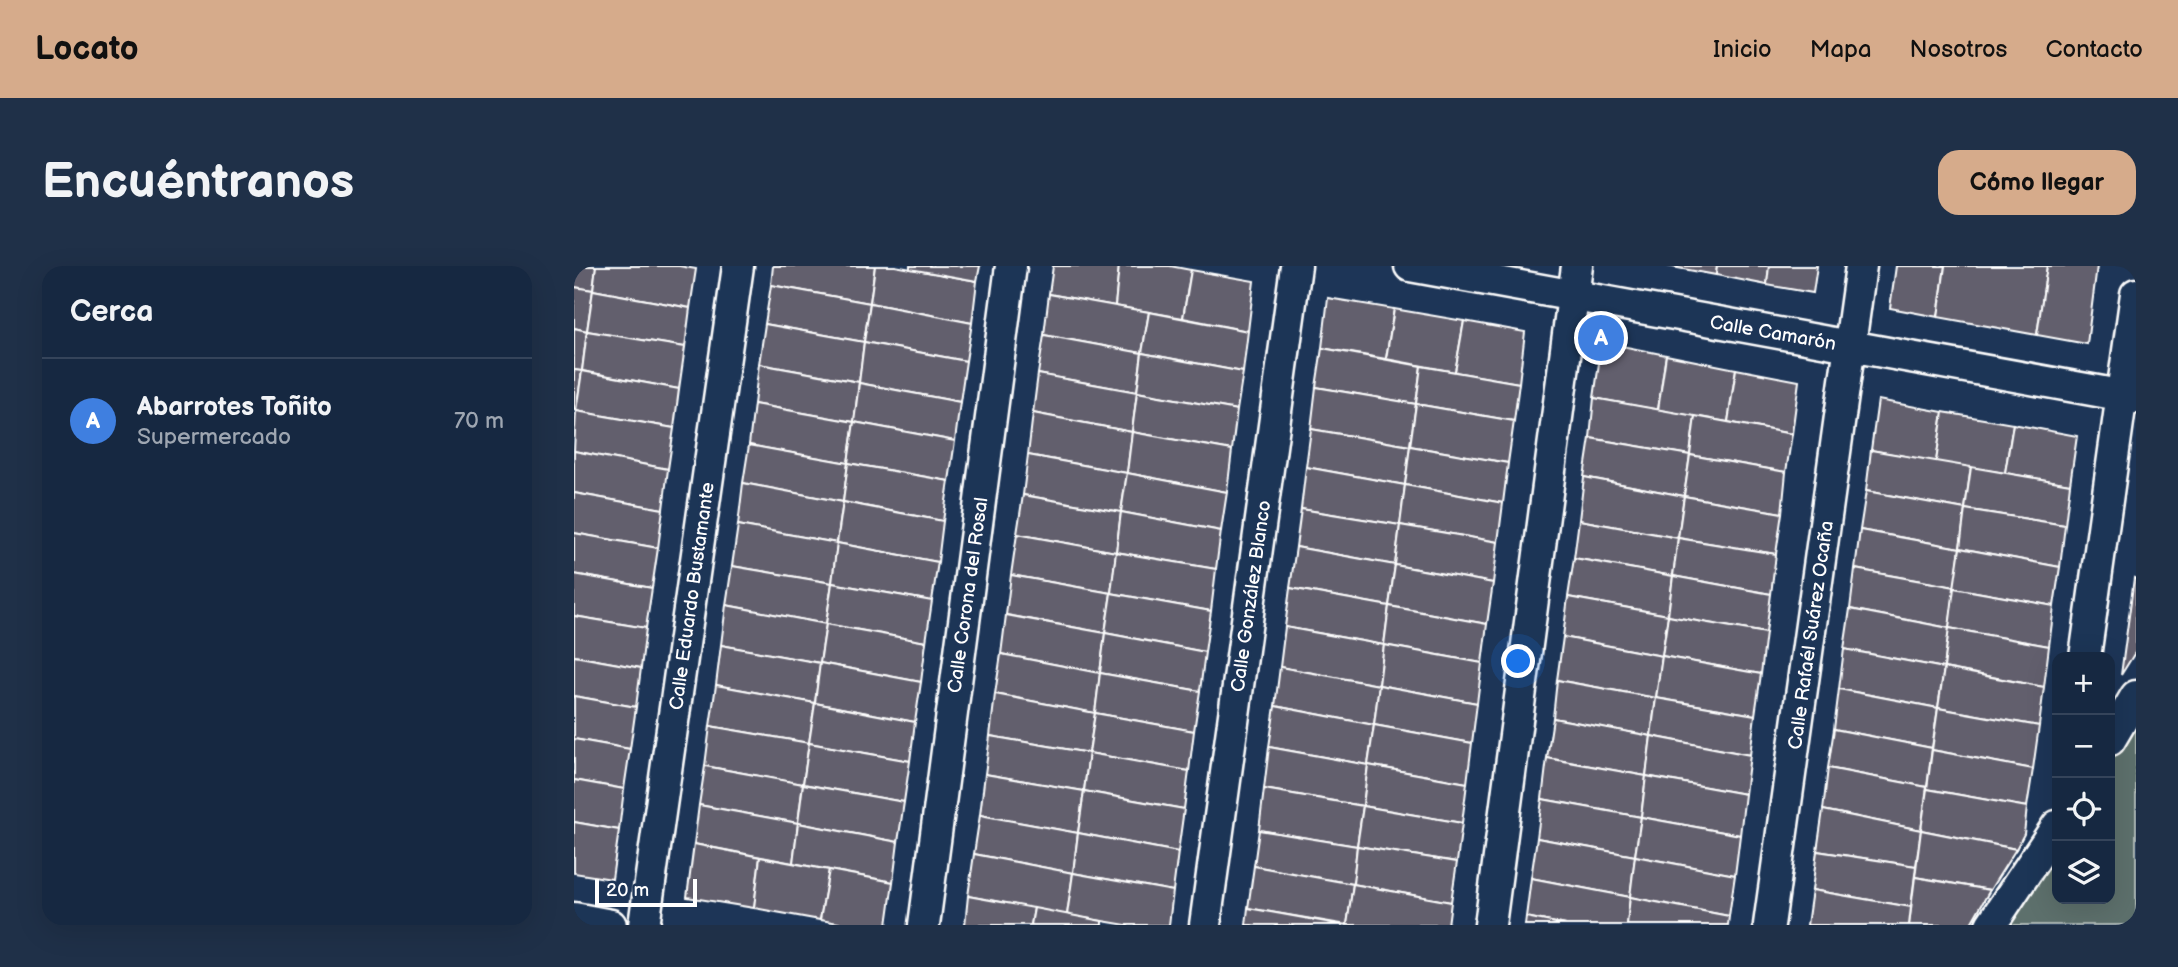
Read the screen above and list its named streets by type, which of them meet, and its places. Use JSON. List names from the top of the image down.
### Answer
{
  "streets": {
    "street": [
      "Calle Camarón",
      "Calle Corona del Rosal",
      "Calle Eduardo Bustamante",
      "Calle González Blanco",
      "Calle Rafaél Suárez Ocaña"
    ]
  },
  "crossings": [
    ["Calle Camarón", "Calle Rafaél Suárez Ocaña"]
  ],
  "scale_bar": "20 m",
  "page": {
    "header": "Locato",
    "nav": [
      "Inicio",
      "Mapa",
      "Nosotros",
      "Contacto"
    ],
    "buttons": "Cómo llegar",
    "title": "Encuéntranos",
    "heading": "Cerca",
    "pins": "A",
    "list": [
      {
        "mark": "A",
        "name": "Abarrotes Toñito",
        "note": "Supermercado",
        "value": "70 m"
      }
    ],
    "map_buttons": ["+", "−"],
    "scale": "20 m"
  }
}
